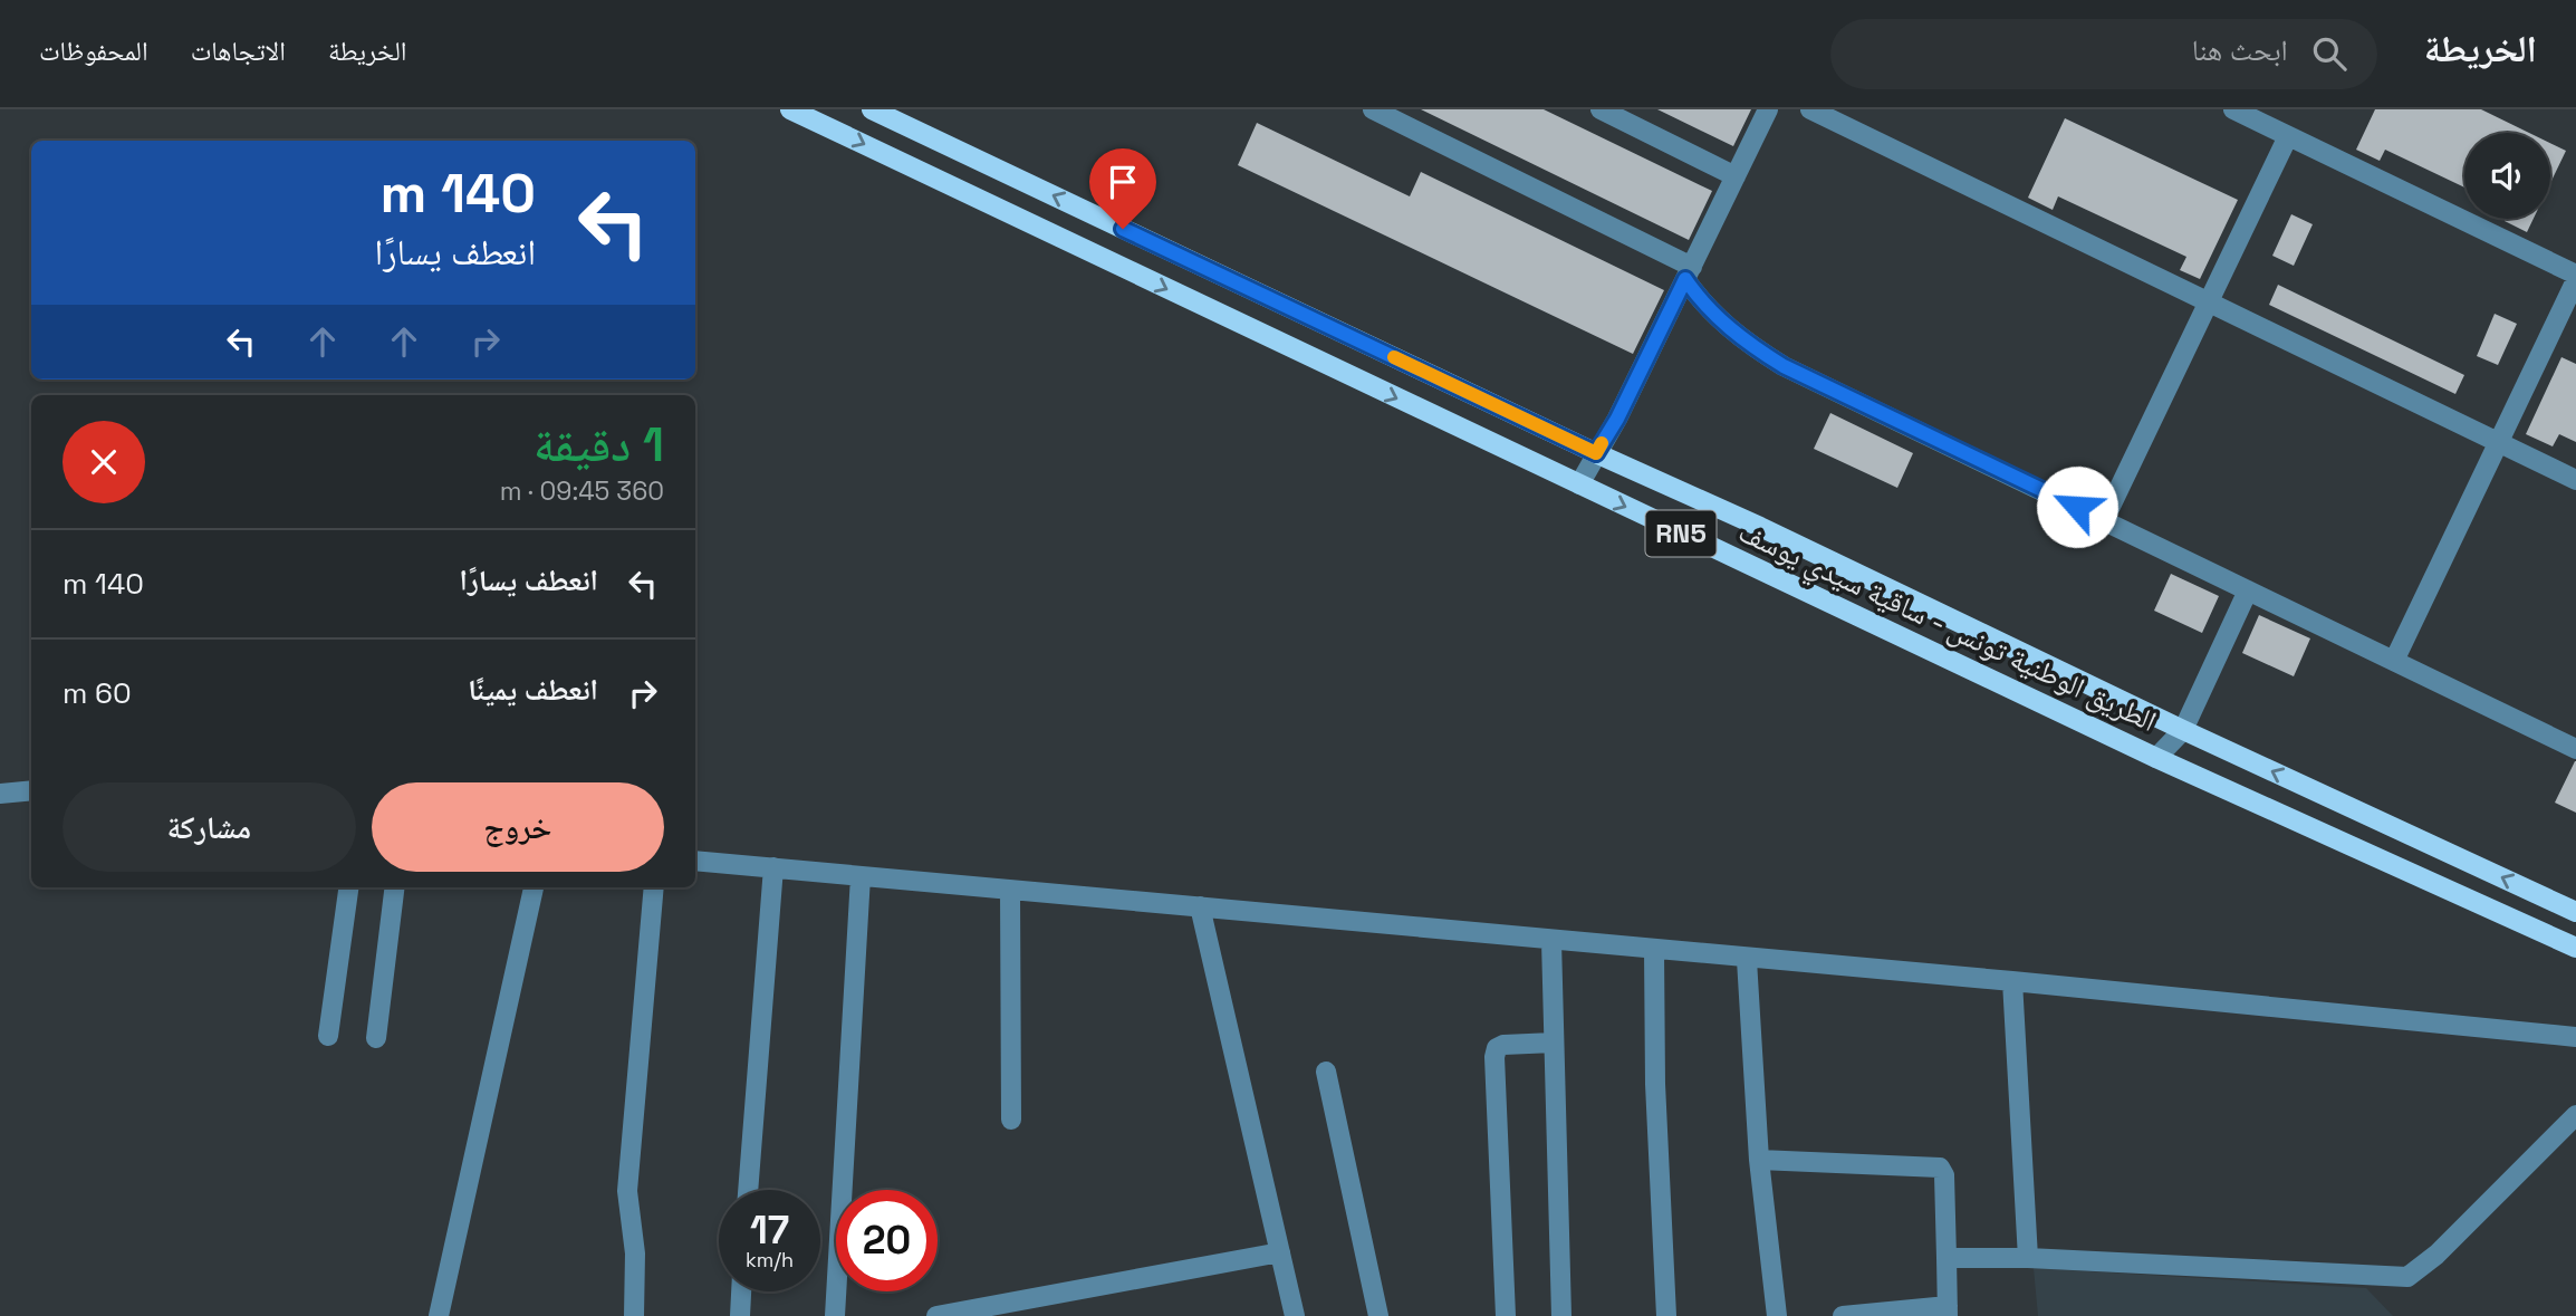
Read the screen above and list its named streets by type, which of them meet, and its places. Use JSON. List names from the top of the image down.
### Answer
{
  "streets": {
    "main road": ["RN5", "الطريق الوطنية تونس - ساقية سيدي يوسف"]
  },
  "page": {
    "header": "الخريطة",
    "search": "ابحث هنا",
    "nav": ["الخريطة", "الاتجاهات", "المحفوظات"],
    "turn": ["140 m", "انعطف يسارًا"],
    "heading": ["1 دقيقة", "360 m · 09:45"],
    "list": [
      {
        "name": "انعطف يسارًا",
        "value": "140 m"
      },
      {
        "name": "انعطف يمينًا",
        "value": "60 m"
      }
    ],
    "buttons": ["خروج", "مشاركة"],
    "speed": "17 km/h",
    "limit": "20"
  }
}
